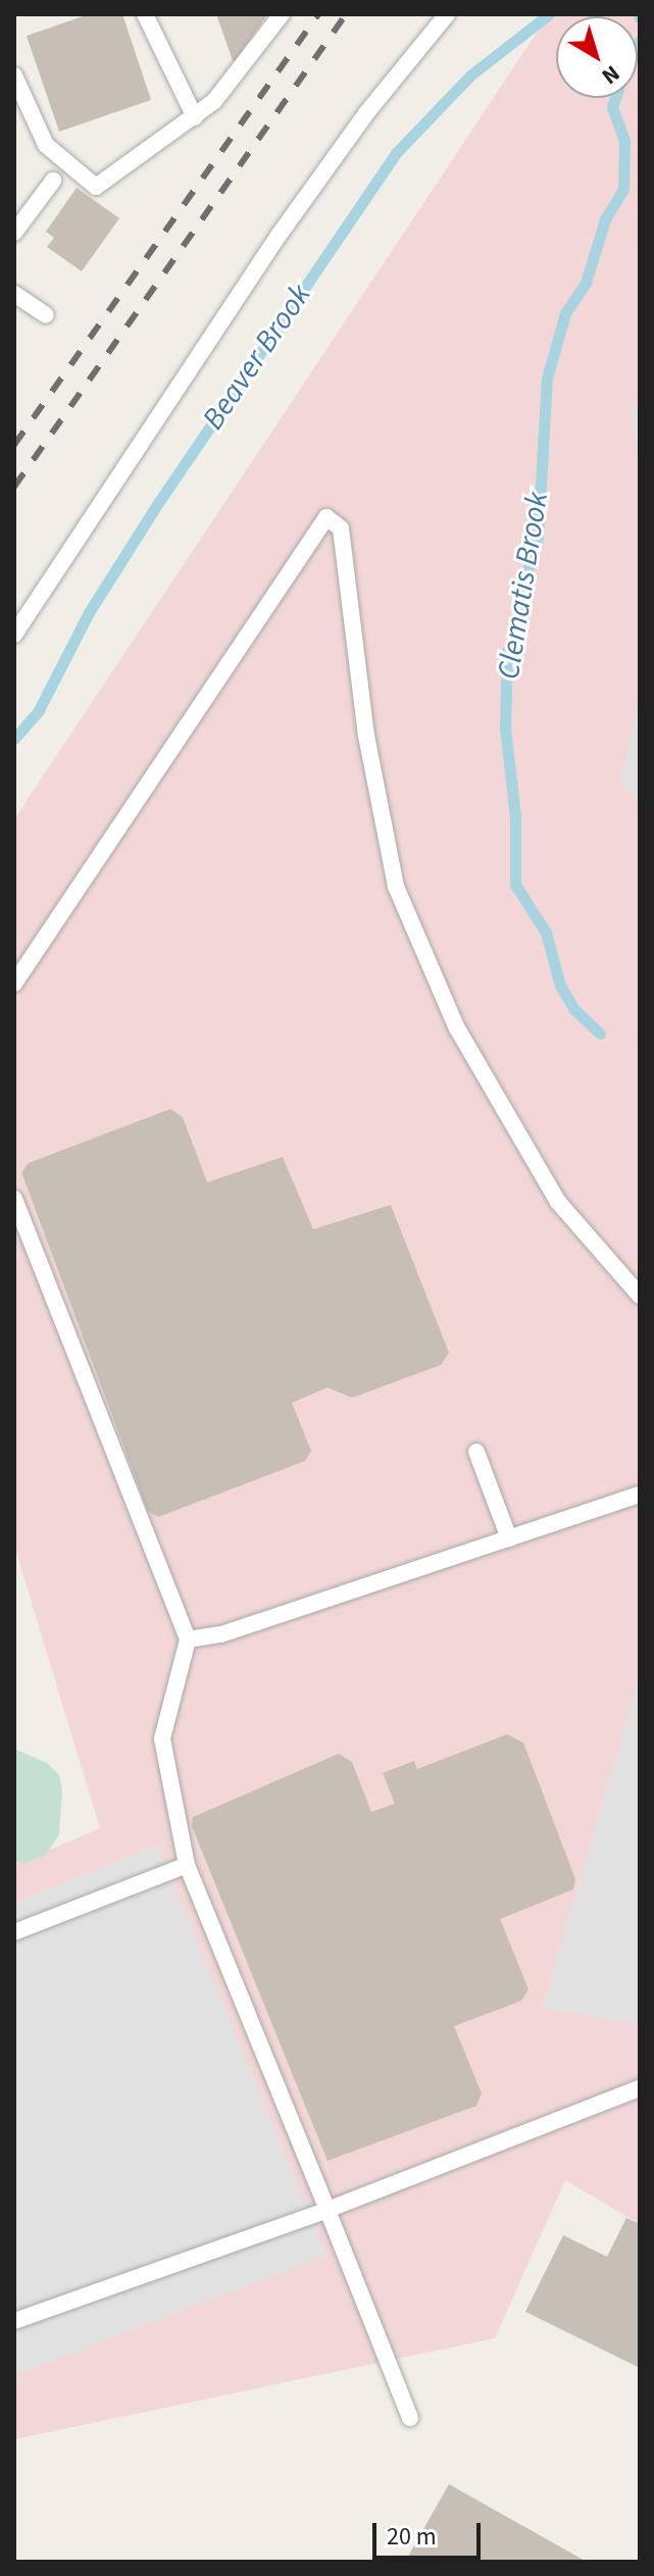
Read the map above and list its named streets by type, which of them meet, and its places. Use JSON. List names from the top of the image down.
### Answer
{
  "water": ["Beaver Brook", "Clematis Brook"],
  "scale_bar": "20 m",
  "north": "bottom right"
}
